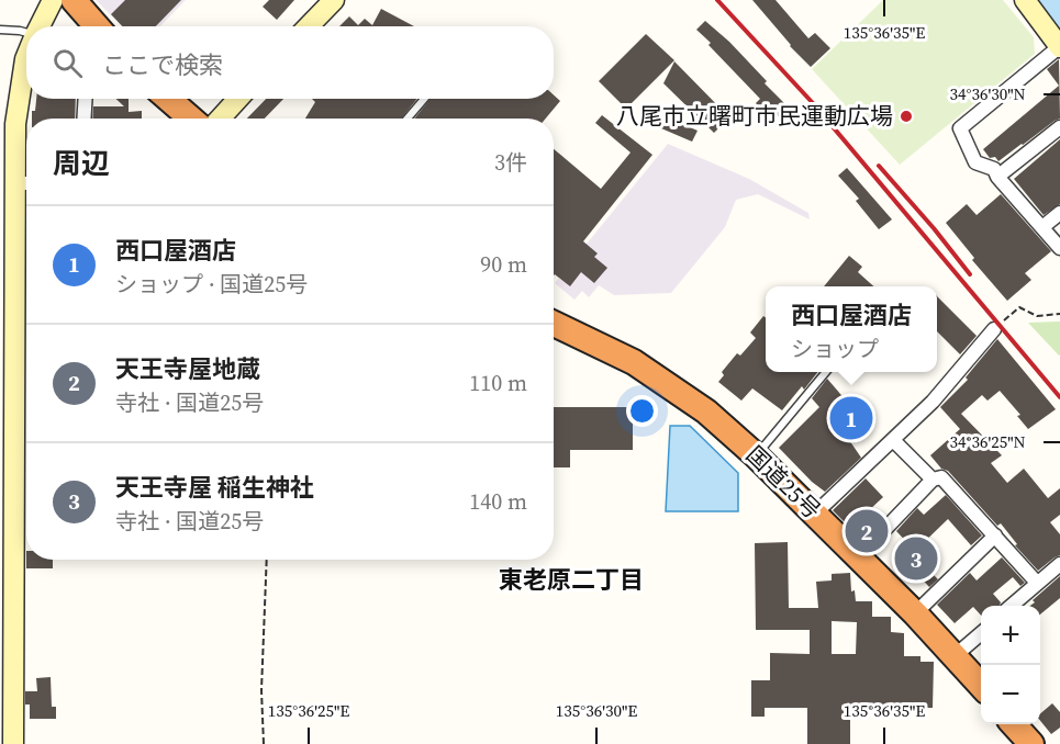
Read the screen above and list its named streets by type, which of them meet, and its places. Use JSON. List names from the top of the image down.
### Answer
{
  "streets": {
    "highway": ["国道25号"]
  },
  "districts": ["東老原二丁目"],
  "places": ["八尾市立曙町市民運動広場"],
  "page": {
    "search": "ここで検索",
    "heading": ["周辺", "3件"],
    "list": [
      {
        "mark": "1",
        "name": "西口屋酒店",
        "note": "ショップ · 国道25号",
        "value": "90 m"
      },
      {
        "mark": "2",
        "name": "天王寺屋地蔵",
        "note": "寺社 · 国道25号",
        "value": "110 m"
      },
      {
        "mark": "3",
        "name": "天王寺屋 稲生神社",
        "note": "寺社 · 国道25号",
        "value": "140 m"
      }
    ],
    "popup": ["西口屋酒店", "ショップ"],
    "pins": ["1", "2", "3"],
    "map_buttons": ["+", "−"]
  },
  "coordinates": [
    "135°36'35\"E",
    "34°36'30\"N",
    "34°36'25\"N",
    "135°36'25\"E",
    "135°36'30\"E"
  ]
}
